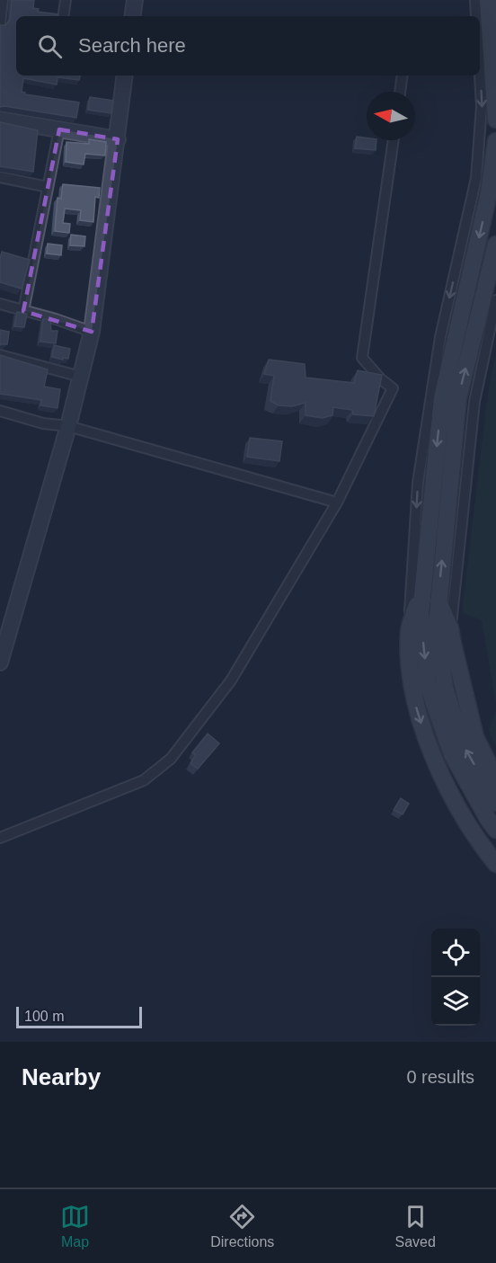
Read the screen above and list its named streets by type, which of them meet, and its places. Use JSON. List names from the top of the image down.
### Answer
{
  "scale_bar": "100 m",
  "north": "left",
  "page": {
    "search": "Search here",
    "scale": "100 m",
    "heading": ["Nearby", "0 results"],
    "nav": ["Map", "Directions", "Saved"]
  }
}
